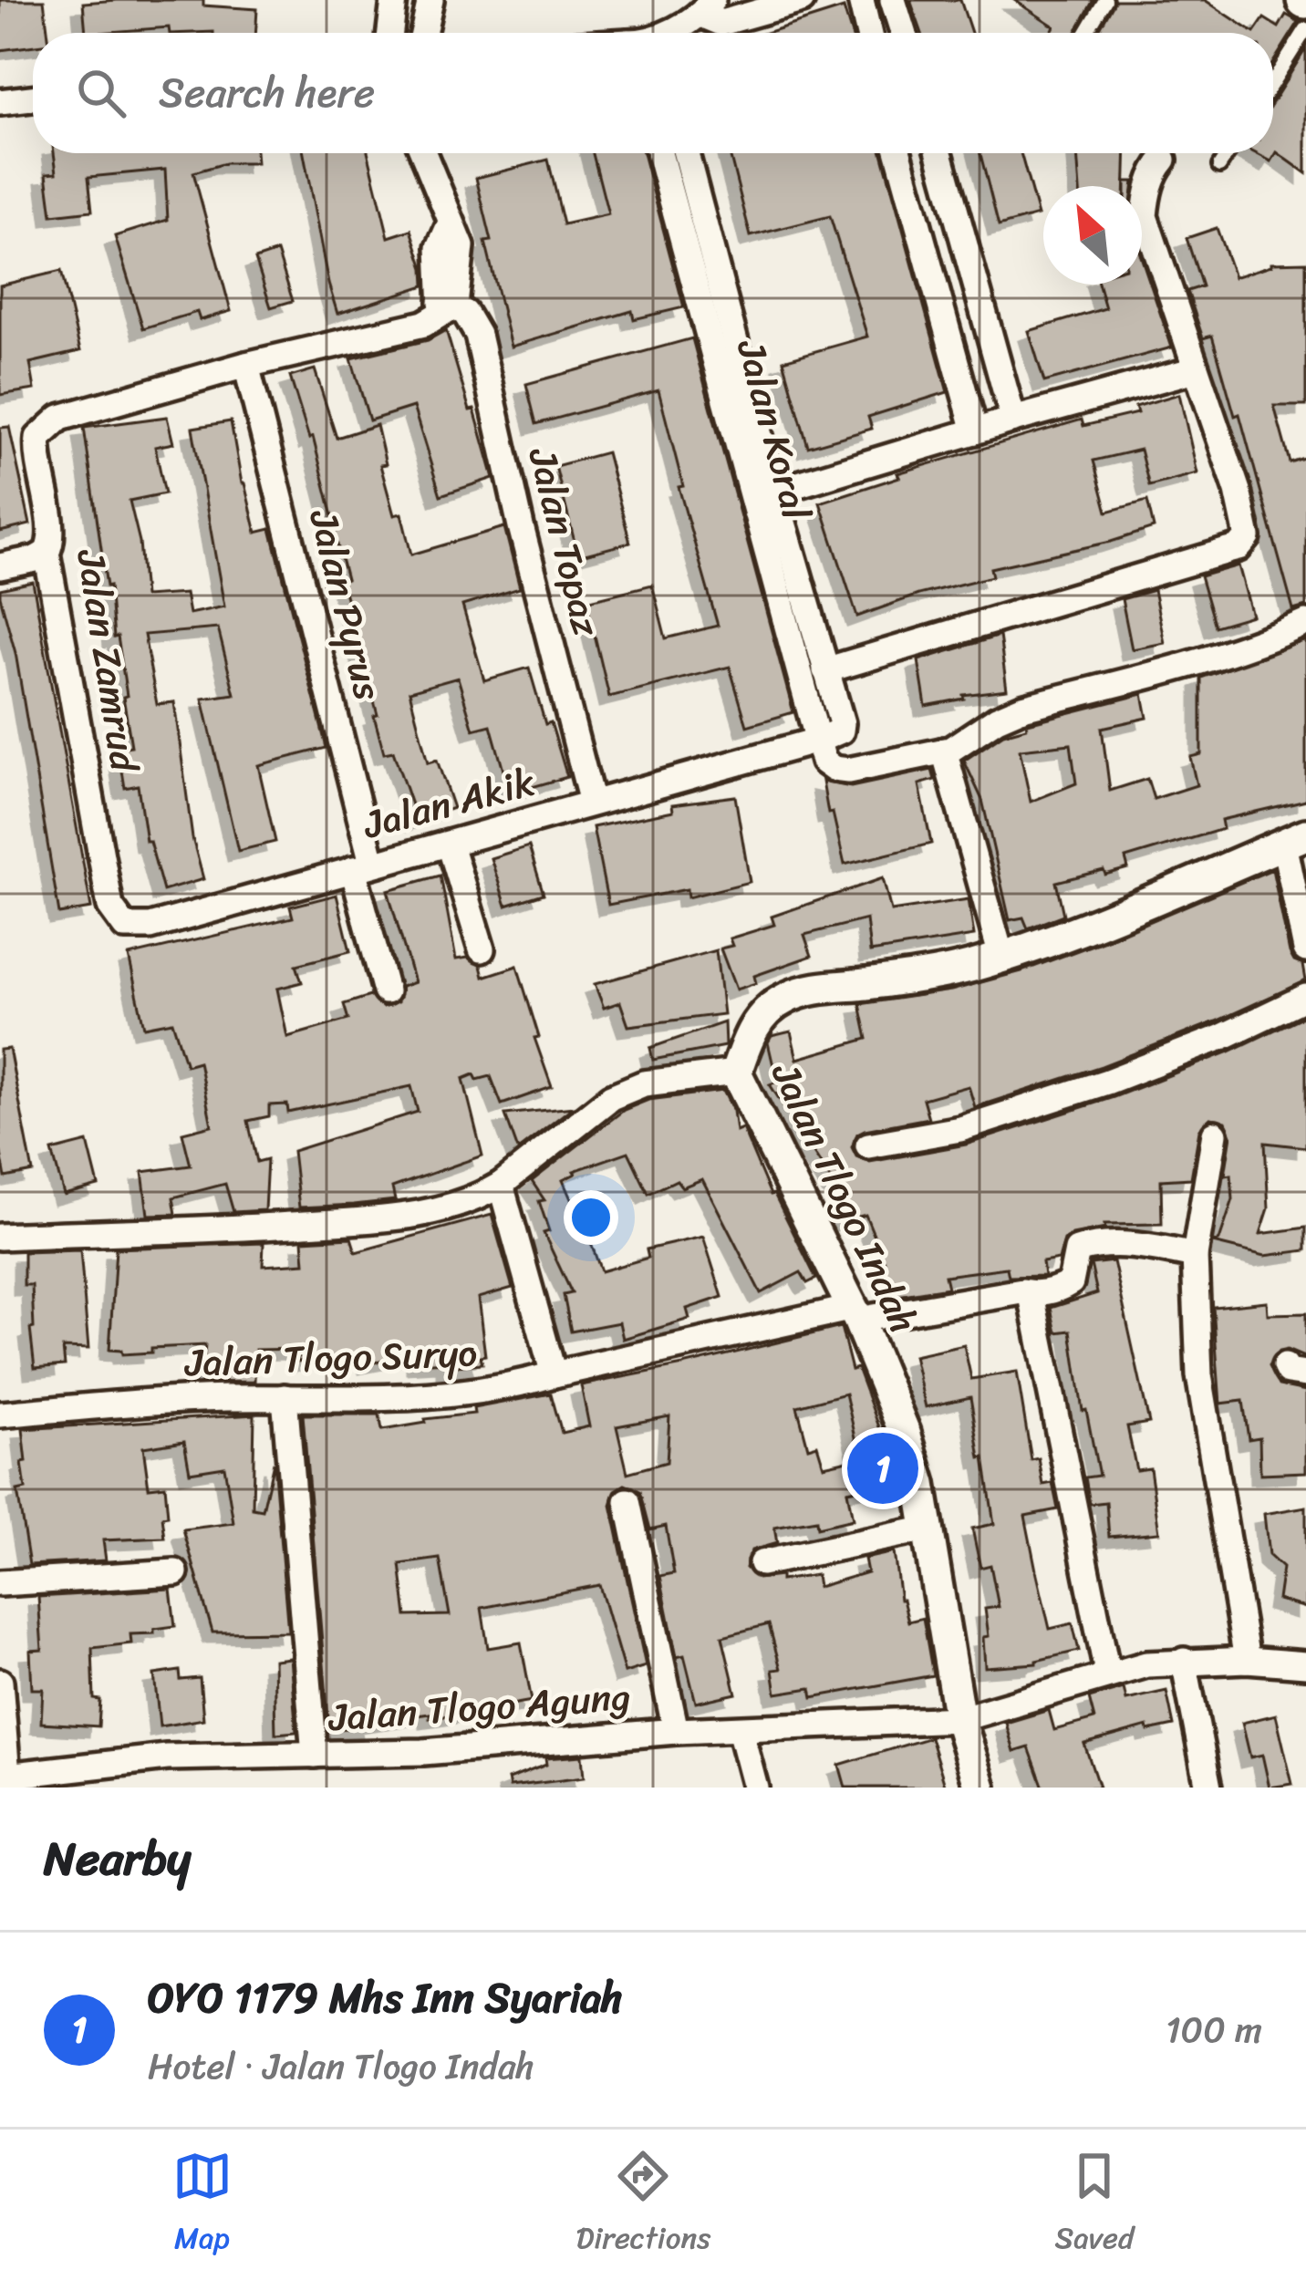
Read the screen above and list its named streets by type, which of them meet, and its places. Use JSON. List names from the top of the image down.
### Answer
{
  "streets": {
    "street": [
      "Jalan Koral",
      "Jalan Topaz",
      "Jalan Pyrus",
      "Jalan Zamrud",
      "Jalan Akik",
      "Jalan Tlogo Indah",
      "Jalan Tlogo Suryo",
      "Jalan Tlogo Agung"
    ]
  },
  "crossings": [
    ["Jalan Koral", "Jalan Akik"],
    ["Jalan Topaz", "Jalan Akik"],
    ["Jalan Pyrus", "Jalan Zamrud"],
    ["Jalan Pyrus", "Jalan Akik"],
    ["Jalan Zamrud", "Jalan Akik"],
    ["Jalan Tlogo Indah", "Jalan Tlogo Suryo"],
    ["Jalan Tlogo Indah", "Jalan Tlogo Agung"]
  ],
  "north": "top left",
  "page": {
    "search": "Search here",
    "pins": "1",
    "heading": "Nearby",
    "list": [
      {
        "mark": "1",
        "name": "OYO 1179 Mhs Inn Syariah",
        "note": "Hotel · Jalan Tlogo Indah",
        "value": "100 m"
      }
    ],
    "nav": ["Map", "Directions", "Saved"]
  }
}
